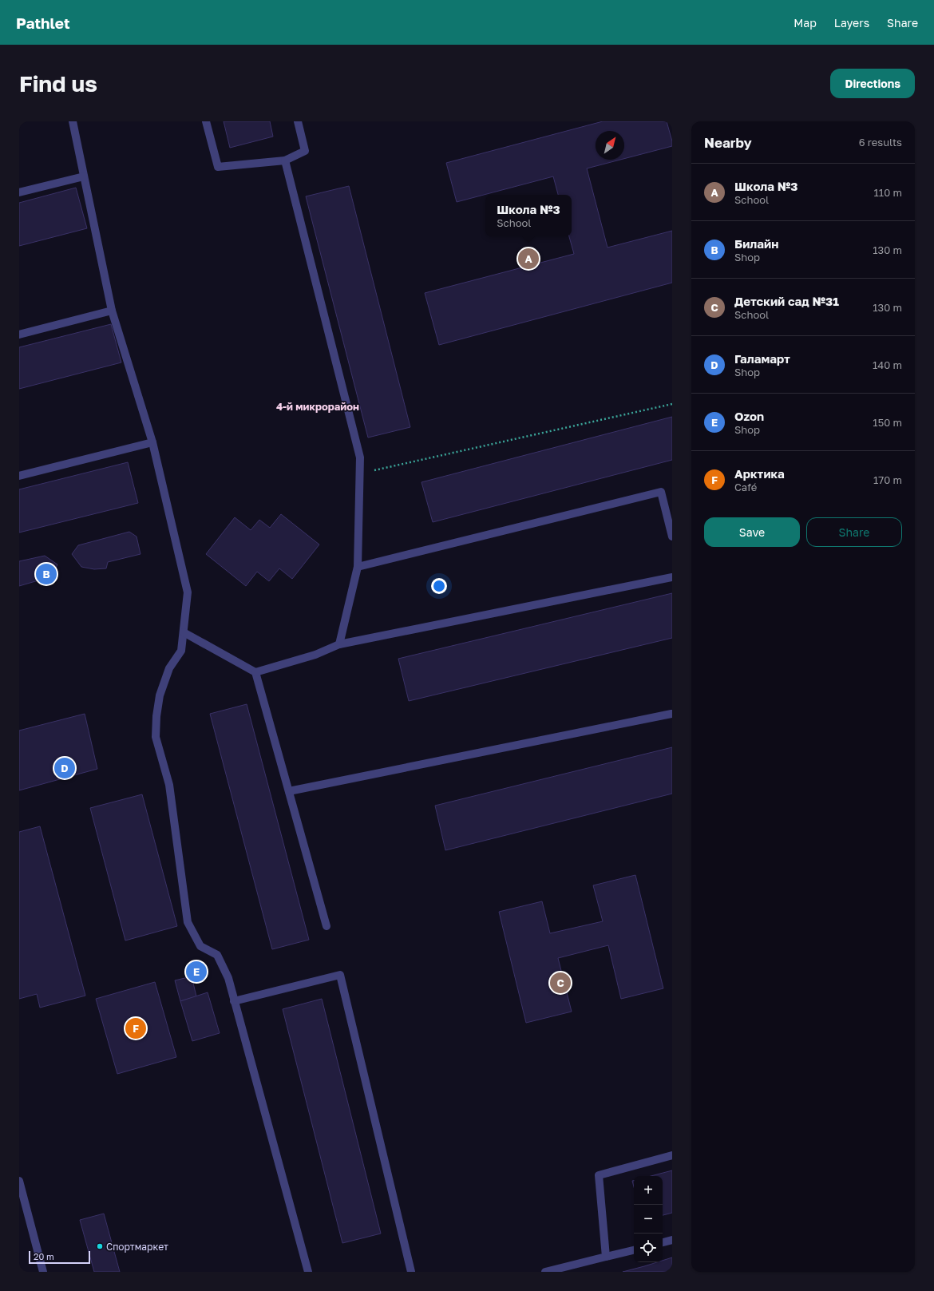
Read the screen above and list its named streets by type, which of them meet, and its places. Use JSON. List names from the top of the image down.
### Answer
{
  "districts": ["4-й микрорайон"],
  "places": ["Спортмаркет"],
  "scale_bar": "20 m",
  "north": "top right",
  "page": {
    "header": "Pathlet",
    "nav": ["Map", "Layers", "Share"],
    "buttons": [
      "Directions",
      ["Save", "Share"]
    ],
    "title": "Find us",
    "heading": ["Nearby", "6 results"],
    "list": [
      {
        "mark": "A",
        "name": "Школа №3",
        "note": "School",
        "value": "110 m"
      },
      {
        "mark": "B",
        "name": "Билайн",
        "note": "Shop",
        "value": "130 m"
      },
      {
        "mark": "C",
        "name": "Детский сад №31",
        "note": "School",
        "value": "130 m"
      },
      {
        "mark": "D",
        "name": "Галамарт",
        "note": "Shop",
        "value": "140 m"
      },
      {
        "mark": "E",
        "name": "Ozon",
        "note": "Shop",
        "value": "150 m"
      },
      {
        "mark": "F",
        "name": "Арктика",
        "note": "Café",
        "value": "170 m"
      }
    ],
    "popup": ["Школа №3", "School"],
    "pins": [
      "A",
      "B",
      "D",
      "E",
      "C",
      "F"
    ],
    "map_buttons": ["+", "−"],
    "scale": "20 m"
  }
}
